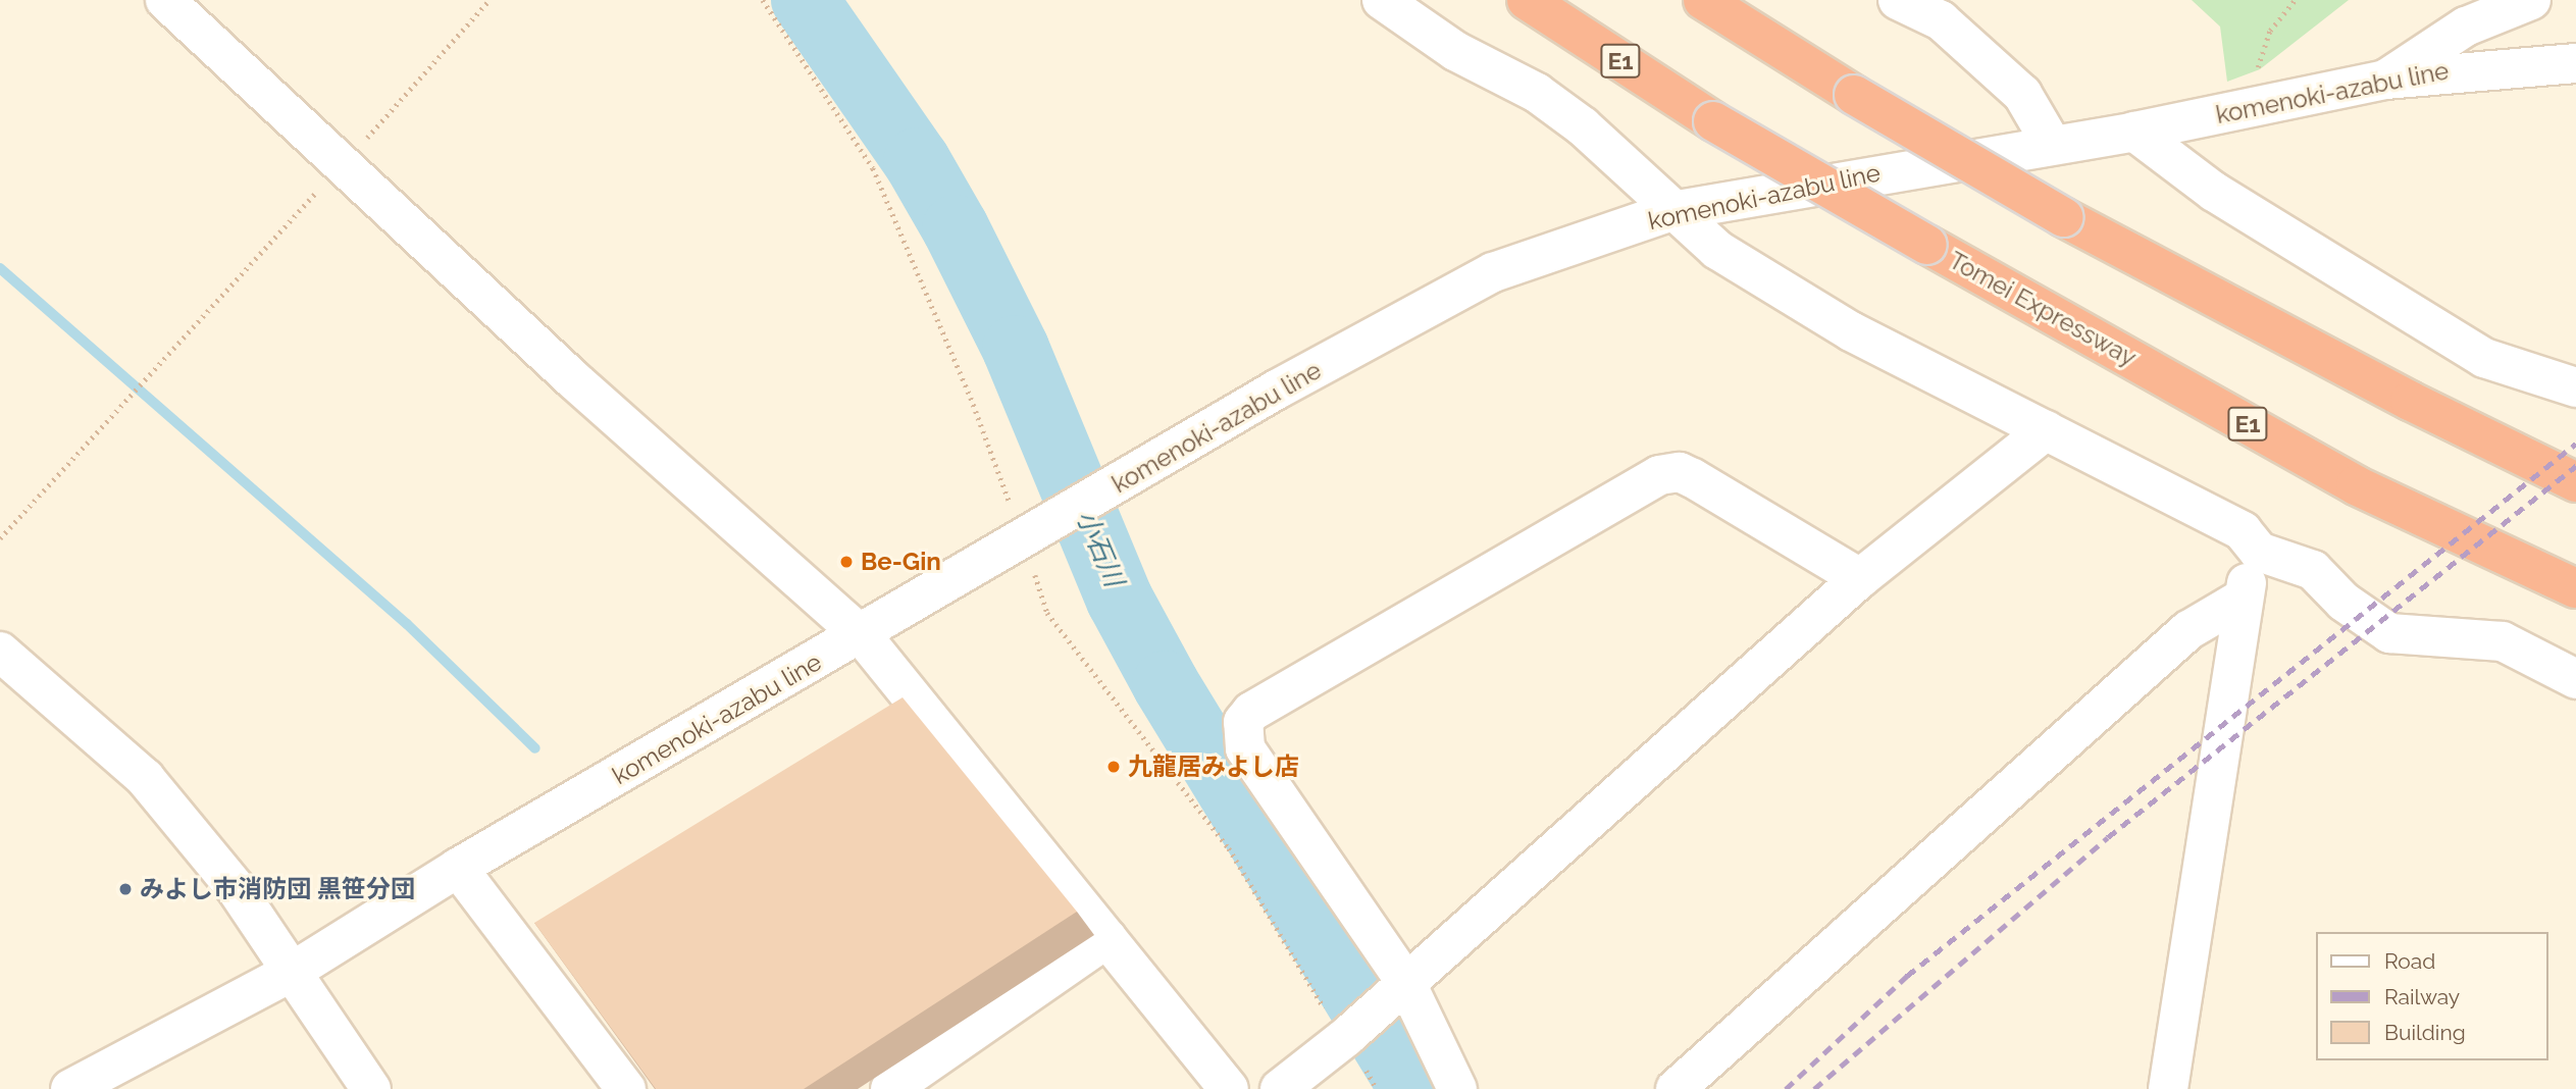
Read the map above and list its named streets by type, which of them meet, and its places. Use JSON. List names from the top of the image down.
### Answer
{
  "streets": {
    "highway": ["E1", "Tomei Expressway"],
    "street": ["komenoki-azabu line"]
  },
  "water": ["小石川"],
  "places": ["Be-Gin", "九龍居みよし店", "みよし市消防団 黒笹分団"],
  "legend": ["Road", "Railway", "Building"]
}
